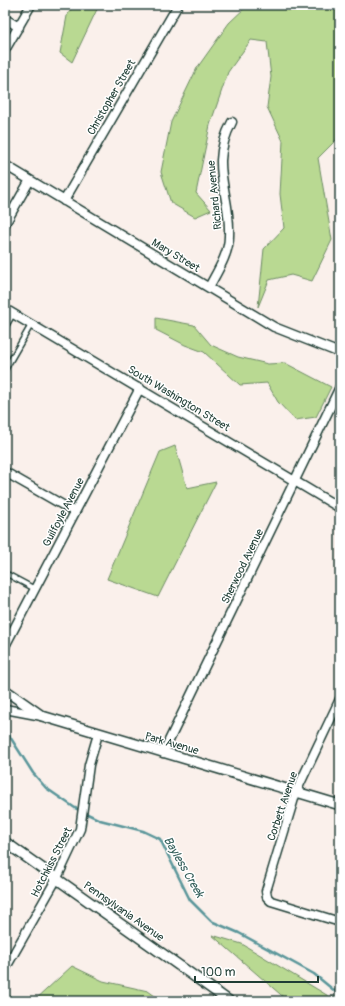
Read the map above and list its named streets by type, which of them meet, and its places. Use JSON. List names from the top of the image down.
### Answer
{
  "streets": {
    "street": [
      "Christopher Street",
      "Richard Avenue",
      "Mary Street",
      "South Washington Street",
      "Guilfoyle Avenue",
      "Sherwood Avenue",
      "Park Avenue",
      "Corbett Avenue",
      "Hotchkiss Street",
      "Pennsylvania Avenue"
    ]
  },
  "crossings": [
    ["Christopher Street", "Mary Street"],
    ["Richard Avenue", "Mary Street"],
    ["South Washington Street", "Guilfoyle Avenue"],
    ["South Washington Street", "Sherwood Avenue"],
    ["Sherwood Avenue", "Park Avenue"],
    ["Park Avenue", "Corbett Avenue"],
    ["Park Avenue", "Hotchkiss Street"],
    ["Hotchkiss Street", "Pennsylvania Avenue"]
  ],
  "water": ["Bayless Creek"],
  "scale_bar": "100 m"
}
